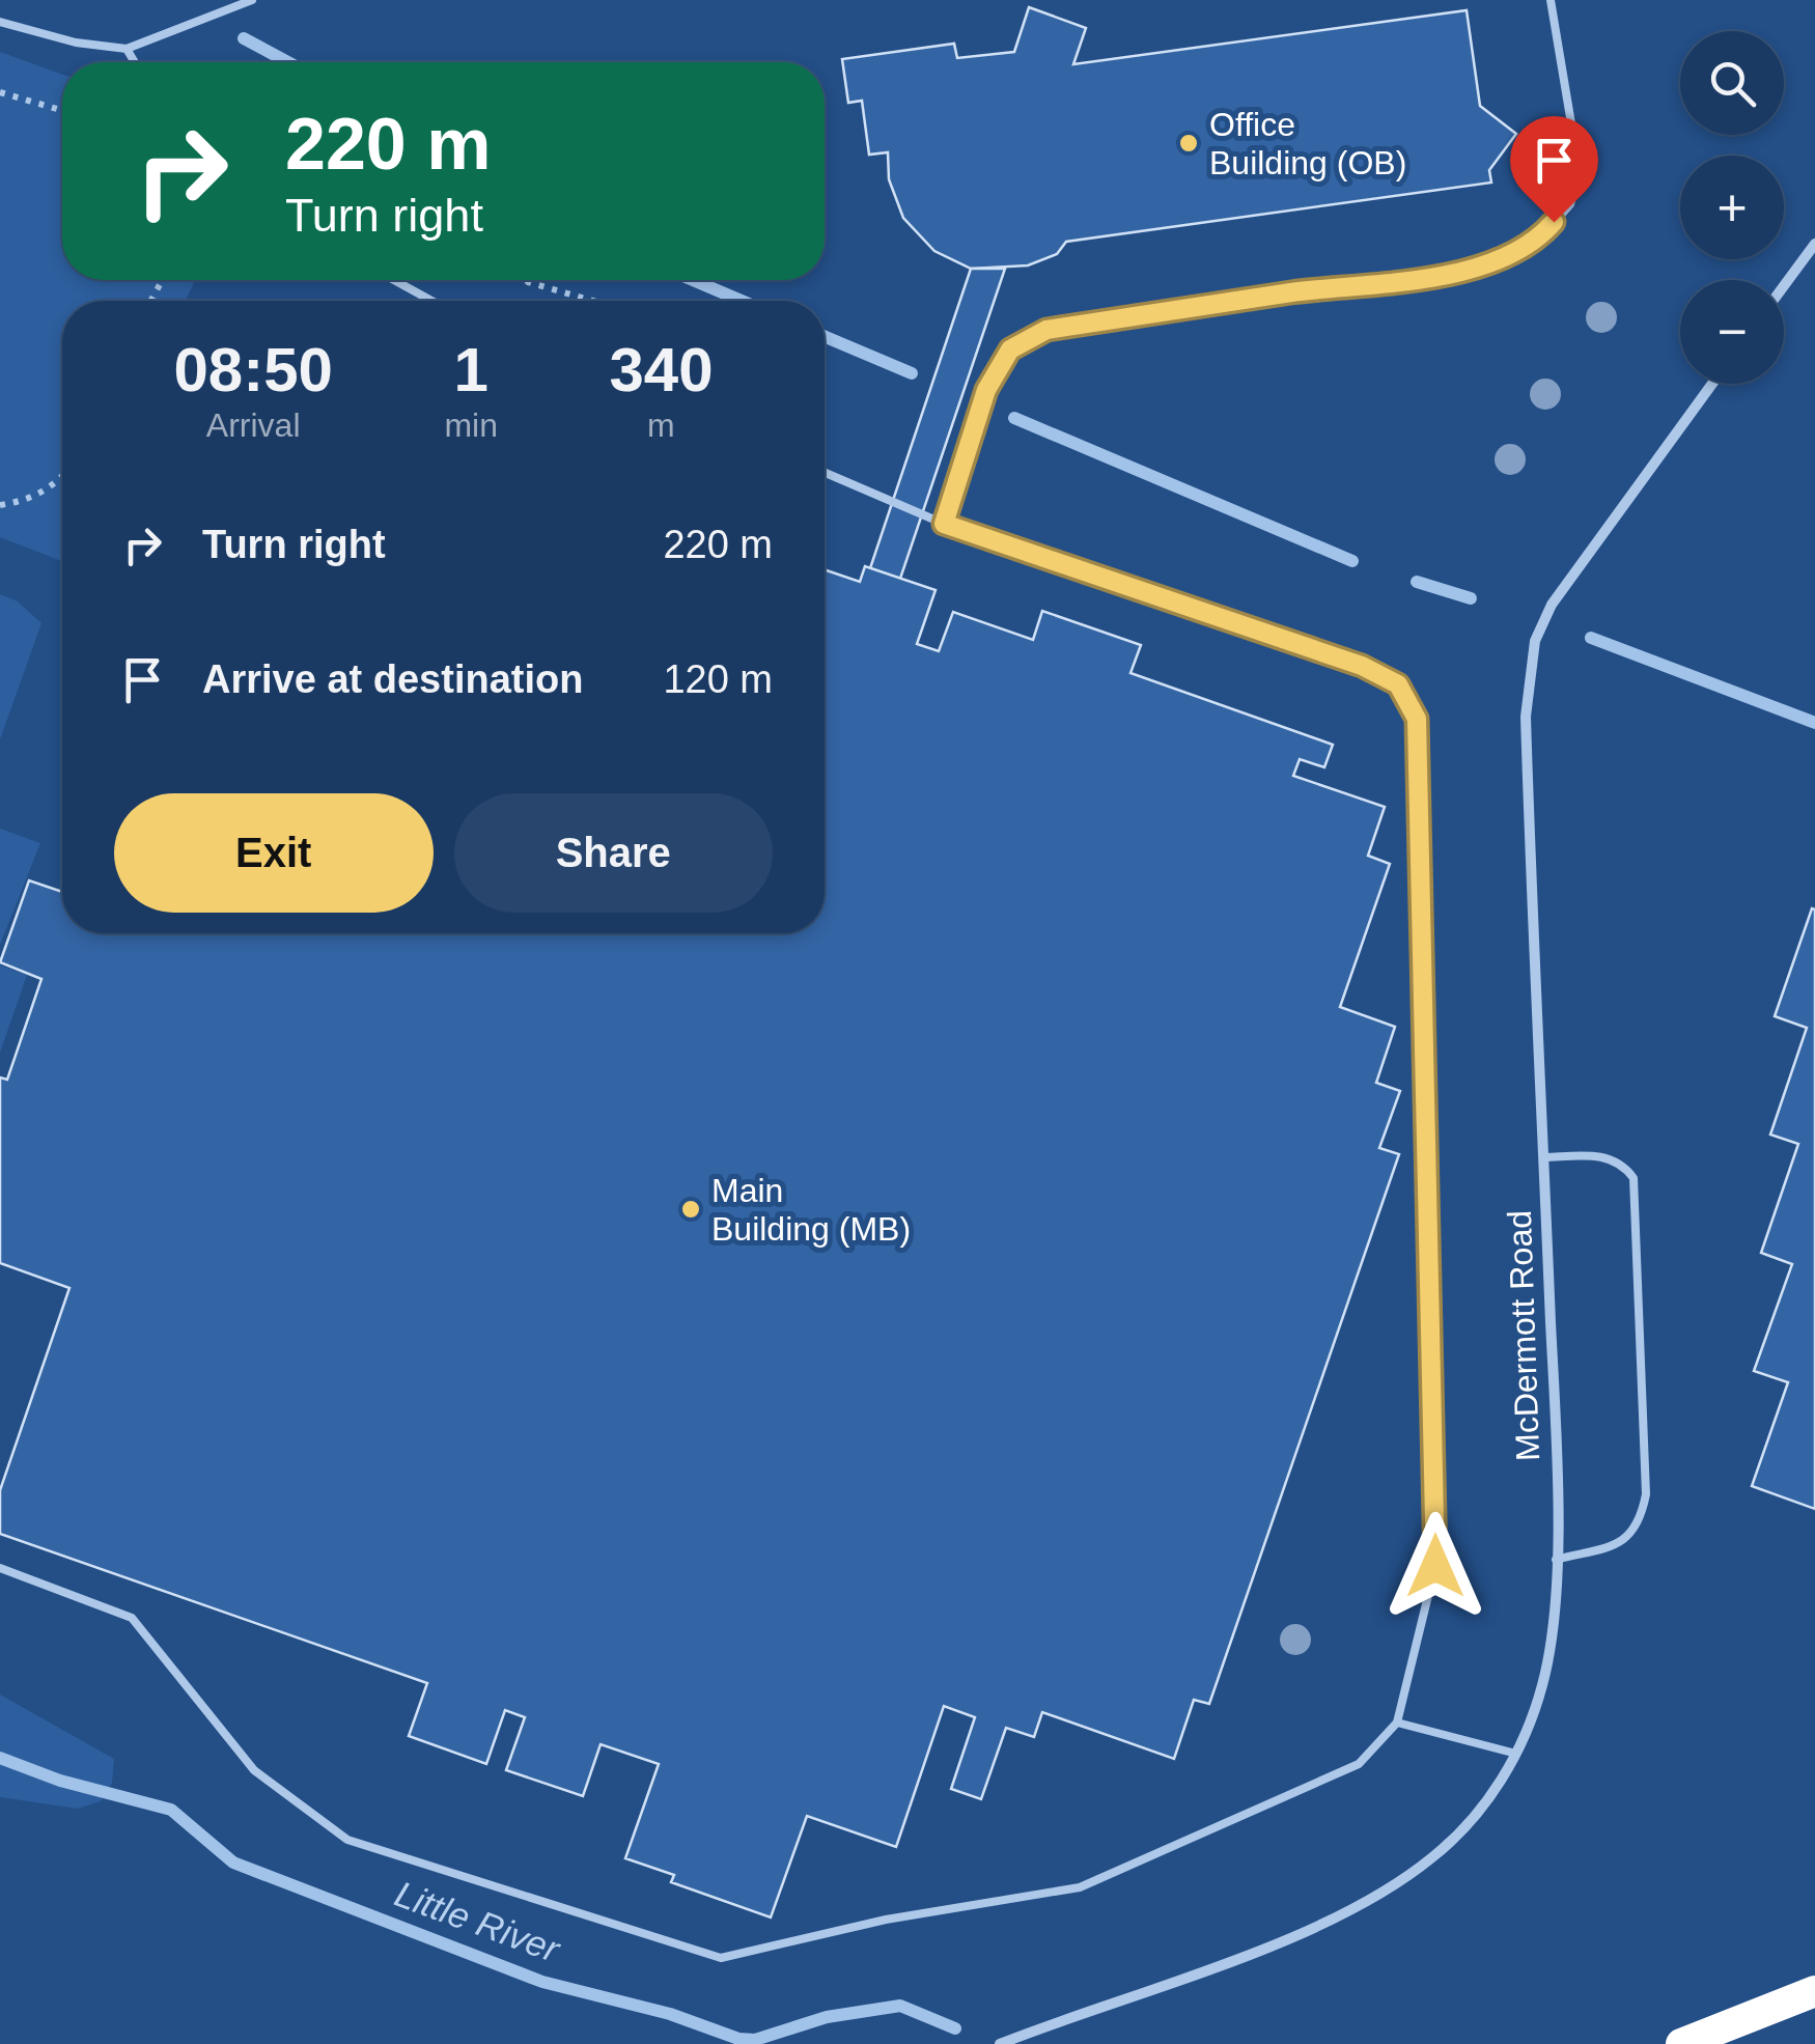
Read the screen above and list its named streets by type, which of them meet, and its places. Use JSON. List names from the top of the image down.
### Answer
{
  "streets": {
    "street": ["McDermott Road"]
  },
  "water": ["Little River"],
  "places": ["Office Building (OB)", "Main Building (MB)"],
  "page": {
    "map_buttons": ["+", "−"],
    "turn": ["220 m", "Turn right"],
    "eta": [
      "08:50",
      "Arrival",
      "1",
      "min",
      "340",
      "m"
    ],
    "list": [
      {
        "name": "Turn right",
        "value": "220 m"
      },
      {
        "name": "Arrive at destination",
        "value": "120 m"
      }
    ],
    "buttons": ["Exit", "Share"]
  }
}
